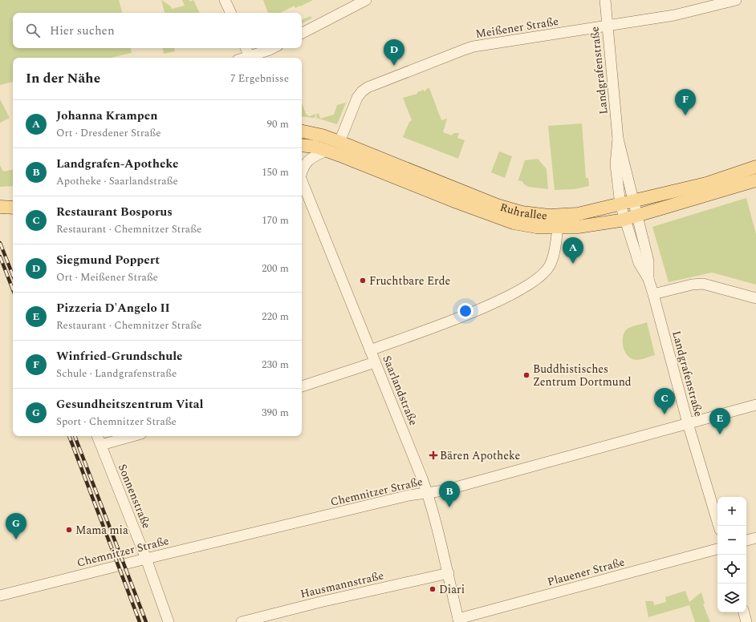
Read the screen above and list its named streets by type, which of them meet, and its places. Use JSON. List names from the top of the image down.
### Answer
{
  "streets": {
    "main road": ["Ruhrallee"],
    "street": [
      "Meißener Straße",
      "Landgrafenstraße",
      "Saarlandstraße",
      "Chemnitzer Straße",
      "Sonnenstraße",
      "Plauener Straße",
      "Hausmannstraße"
    ]
  },
  "crossings": [
    ["Meißener Straße", "Landgrafenstraße"],
    ["Meißener Straße", "Ruhrallee"],
    ["Landgrafenstraße", "Ruhrallee"],
    ["Landgrafenstraße", "Chemnitzer Straße"],
    ["Saarlandstraße", "Chemnitzer Straße"],
    ["Saarlandstraße", "Plauener Straße"],
    ["Saarlandstraße", "Hausmannstraße"],
    ["Chemnitzer Straße", "Sonnenstraße"]
  ],
  "places": {
    "other": [
      "Fruchtbare Erde",
      "Buddhistisches Zentrum Dortmund",
      "Mama mia",
      "Diari"
    ],
    "health": ["Bären Apotheke"]
  },
  "page": {
    "search": "Hier suchen",
    "pins": [
      "D",
      "F",
      "A",
      "C",
      "E",
      "B",
      "G"
    ],
    "heading": ["In der Nähe", "7 Ergebnisse"],
    "list": [
      {
        "mark": "A",
        "name": "Johanna Krampen",
        "note": "Ort · Dresdener Straße",
        "value": "90 m"
      },
      {
        "mark": "B",
        "name": "Landgrafen-Apotheke",
        "note": "Apotheke · Saarlandstraße",
        "value": "150 m"
      },
      {
        "mark": "C",
        "name": "Restaurant Bosporus",
        "note": "Restaurant · Chemnitzer Straße",
        "value": "170 m"
      },
      {
        "mark": "D",
        "name": "Siegmund Poppert",
        "note": "Ort · Meißener Straße",
        "value": "200 m"
      },
      {
        "mark": "E",
        "name": "Pizzeria D'Angelo II",
        "note": "Restaurant · Chemnitzer Straße",
        "value": "220 m"
      },
      {
        "mark": "F",
        "name": "Winfried-Grundschule",
        "note": "Schule · Landgrafenstraße",
        "value": "230 m"
      },
      {
        "mark": "G",
        "name": "Gesundheitszentrum Vital",
        "note": "Sport · Chemnitzer Straße",
        "value": "390 m"
      }
    ],
    "map_buttons": ["+", "−"]
  }
}
